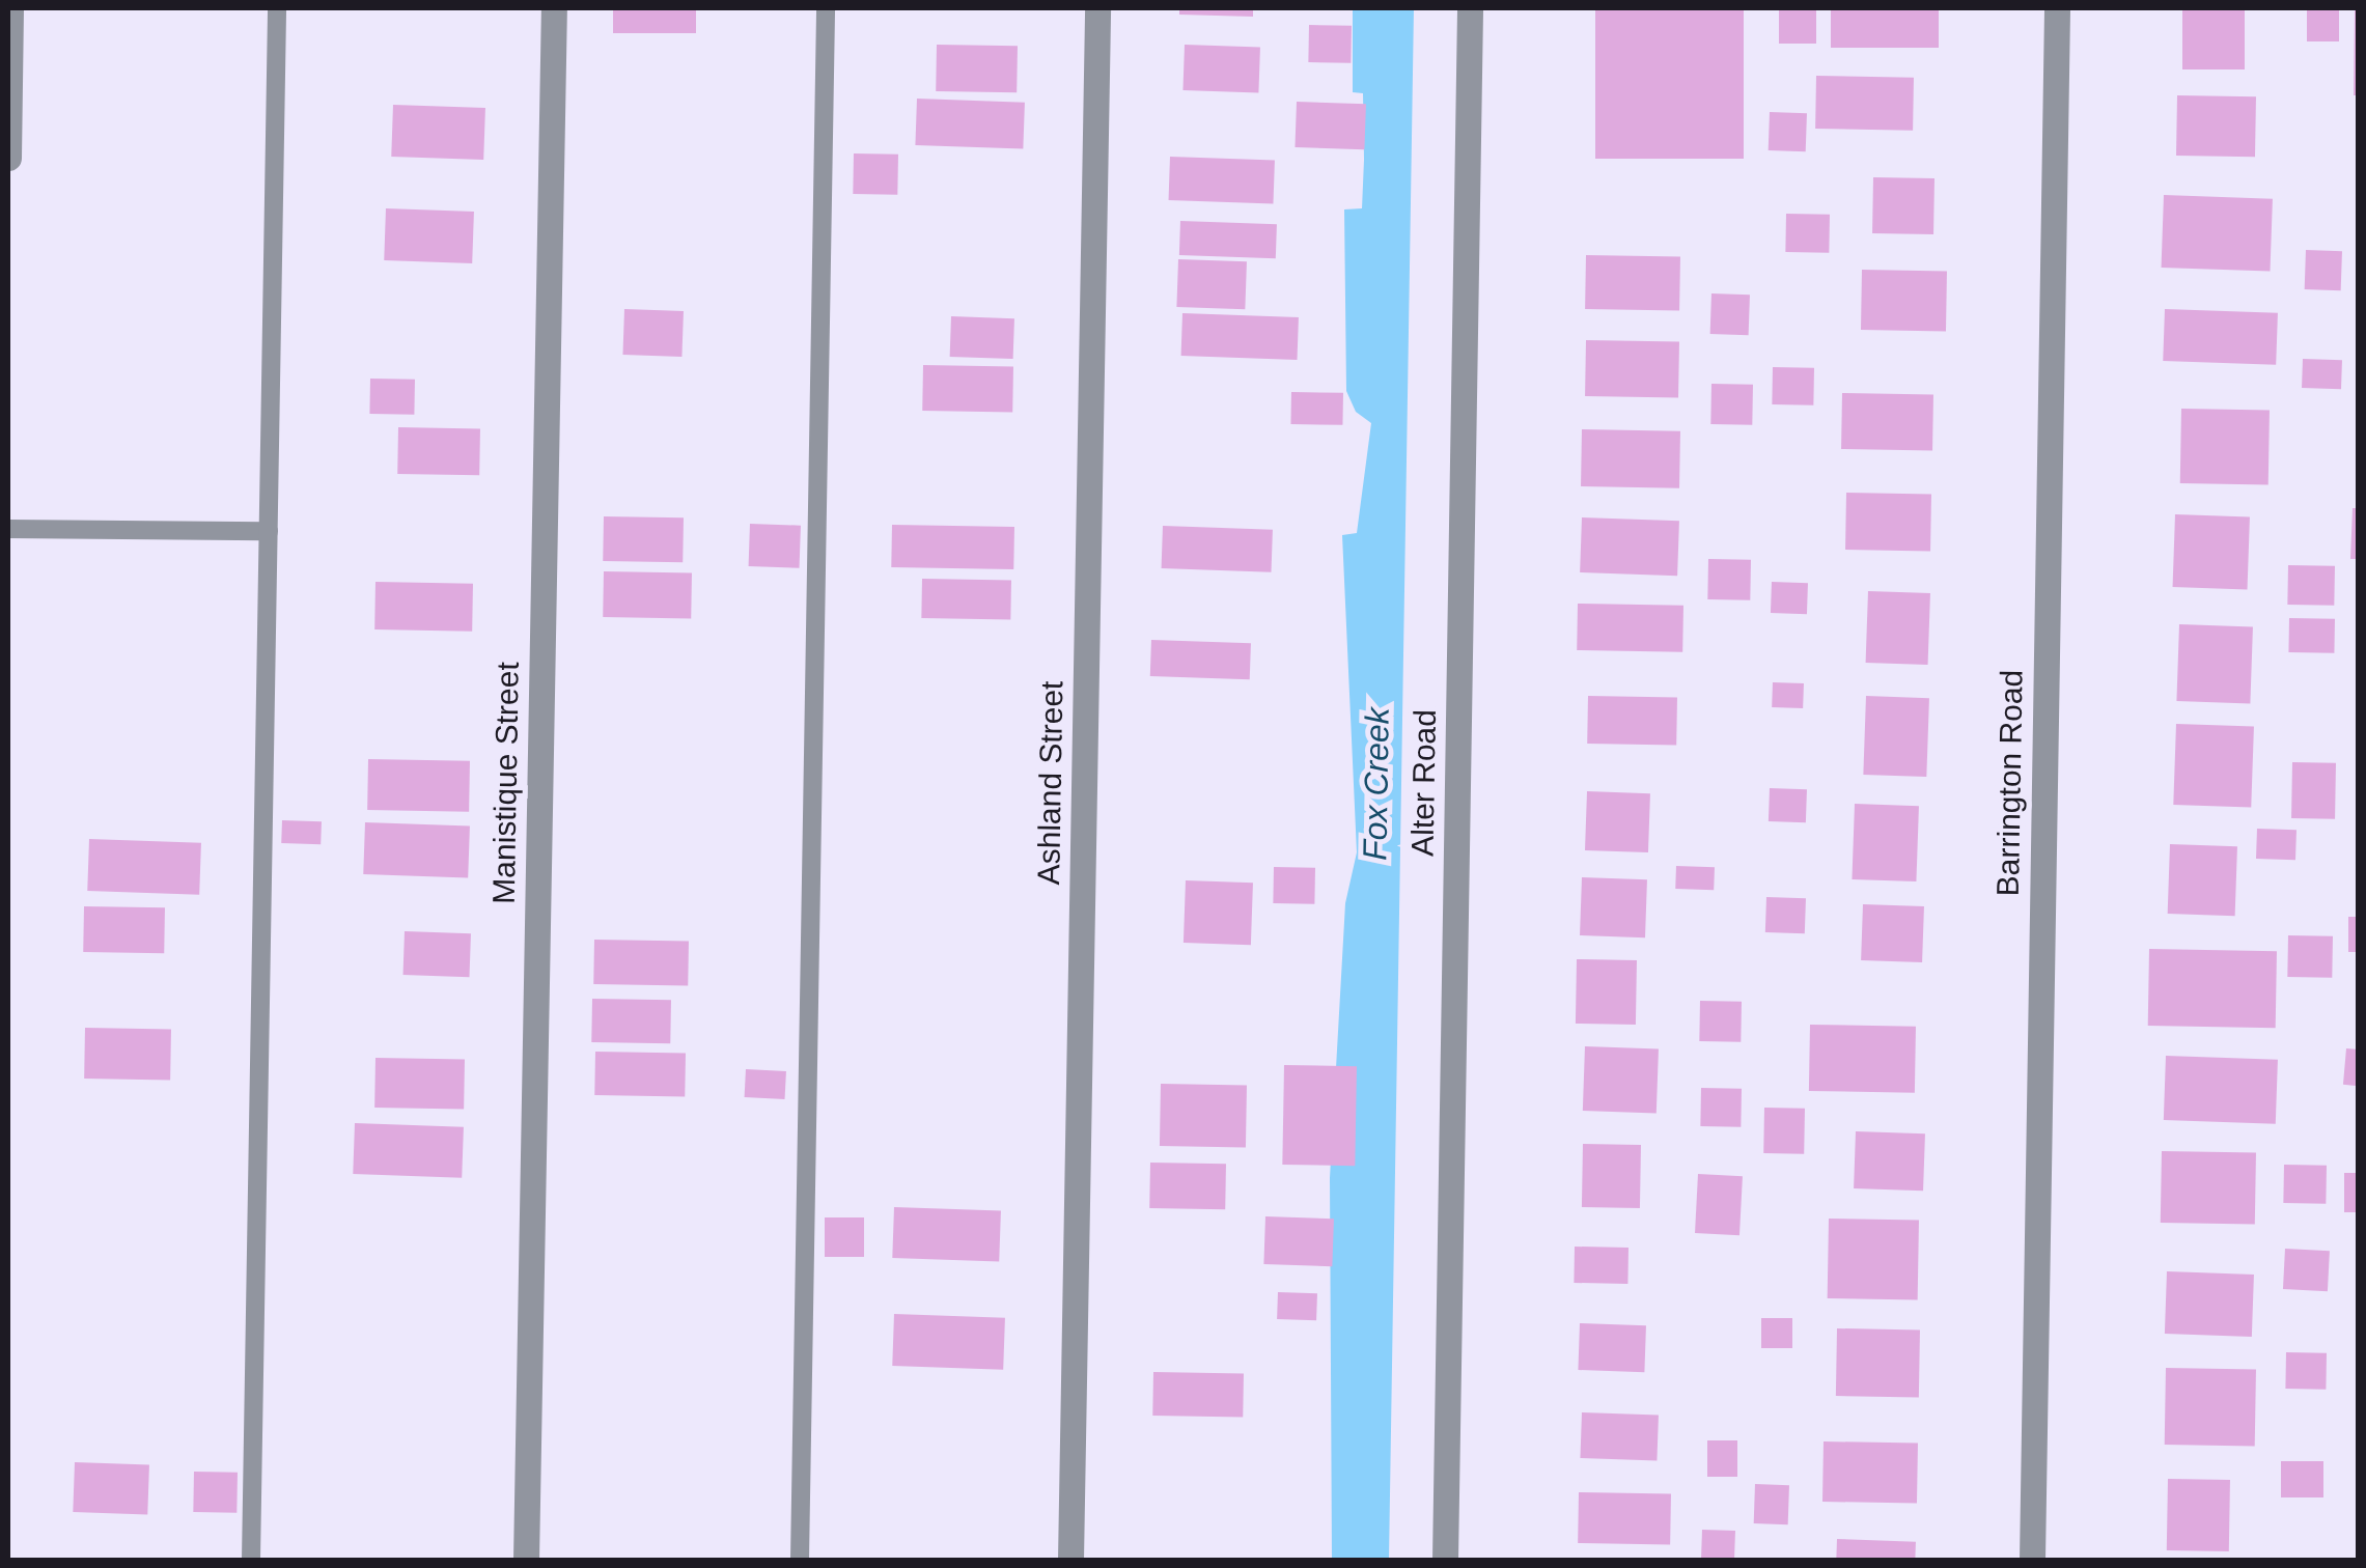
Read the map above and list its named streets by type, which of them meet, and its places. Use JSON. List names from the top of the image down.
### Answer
{
  "streets": {
    "street": [
      "Manistique Street",
      "Ashland Street",
      "Alter Road",
      "Barrington Road"
    ]
  },
  "water": ["Fox Creek"]
}
